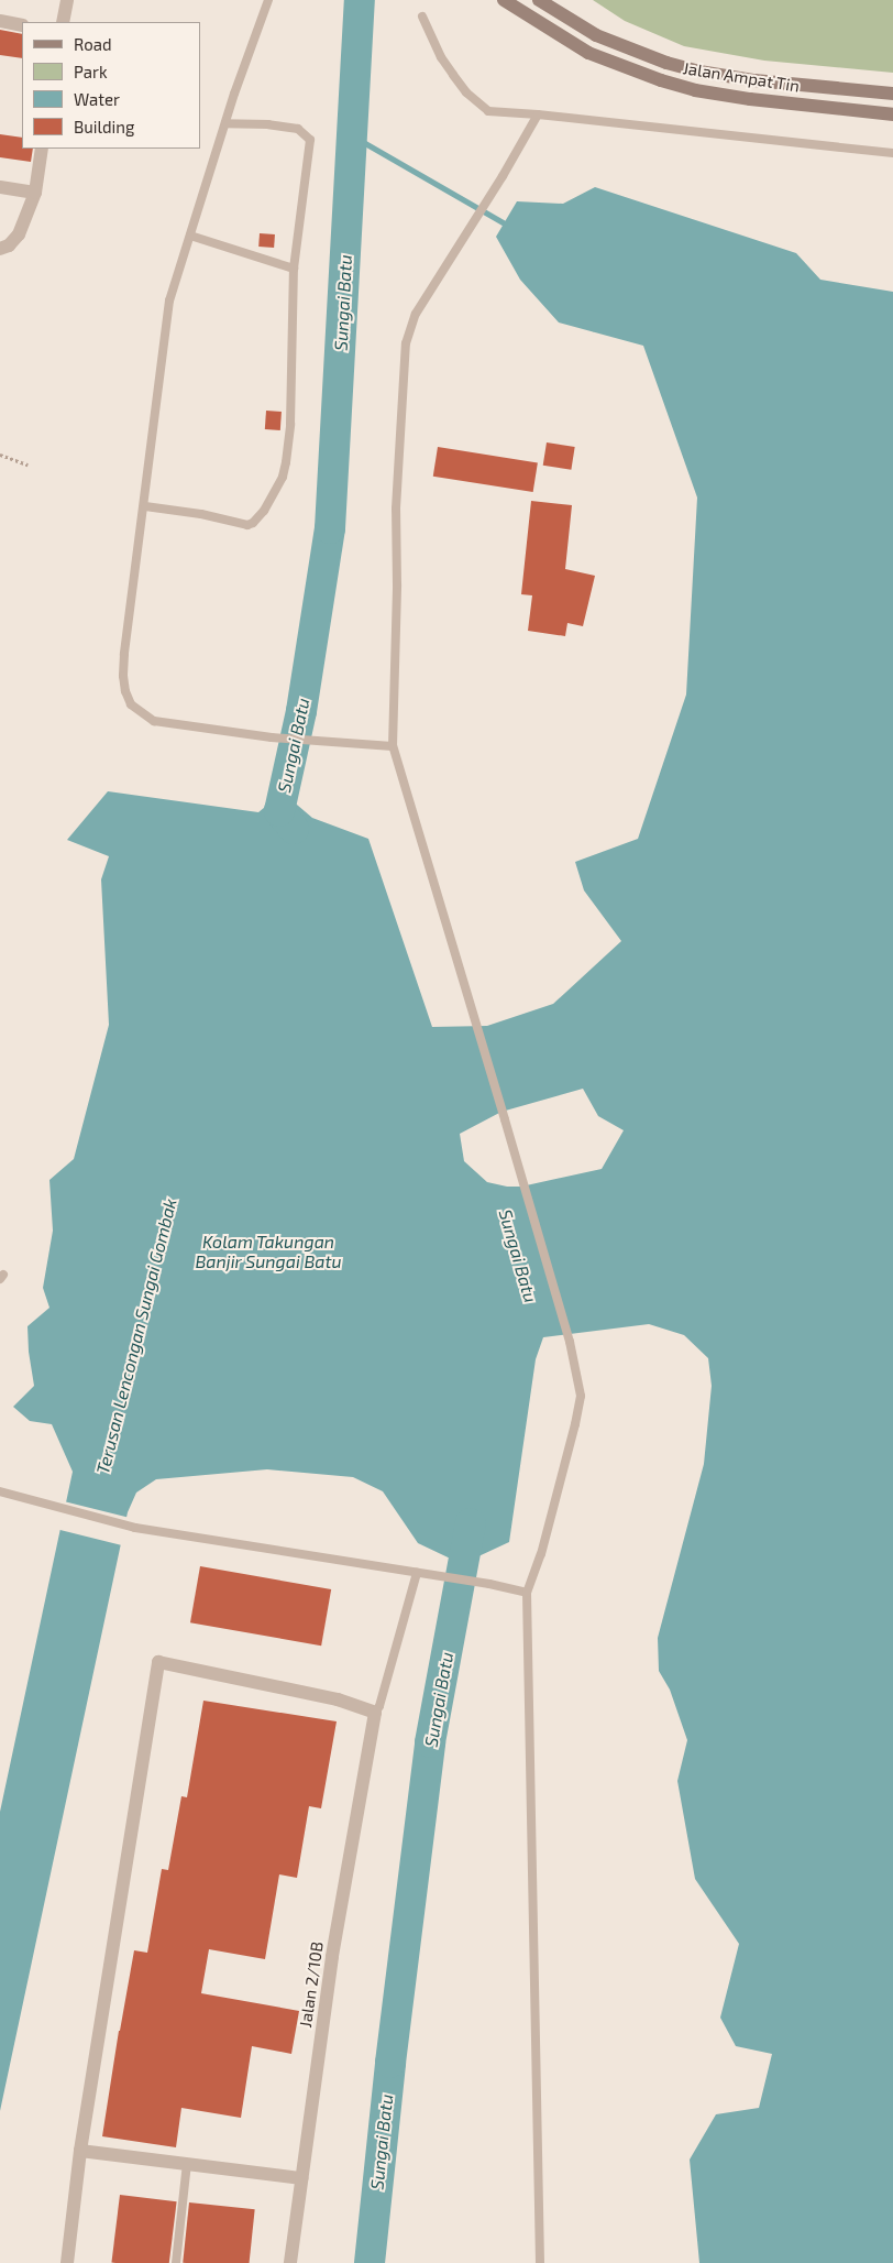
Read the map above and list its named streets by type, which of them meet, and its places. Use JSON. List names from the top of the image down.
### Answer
{
  "streets": {
    "street": ["Jalan Ampat Tin", "Jalan 2/10B"]
  },
  "water": ["Sungai Batu", "Kolam Takungan Banjir Sungai Batu", "Terusan Lencongan Sungai Gombak"],
  "legend": [
    "Road",
    "Park",
    "Water",
    "Building"
  ]
}
